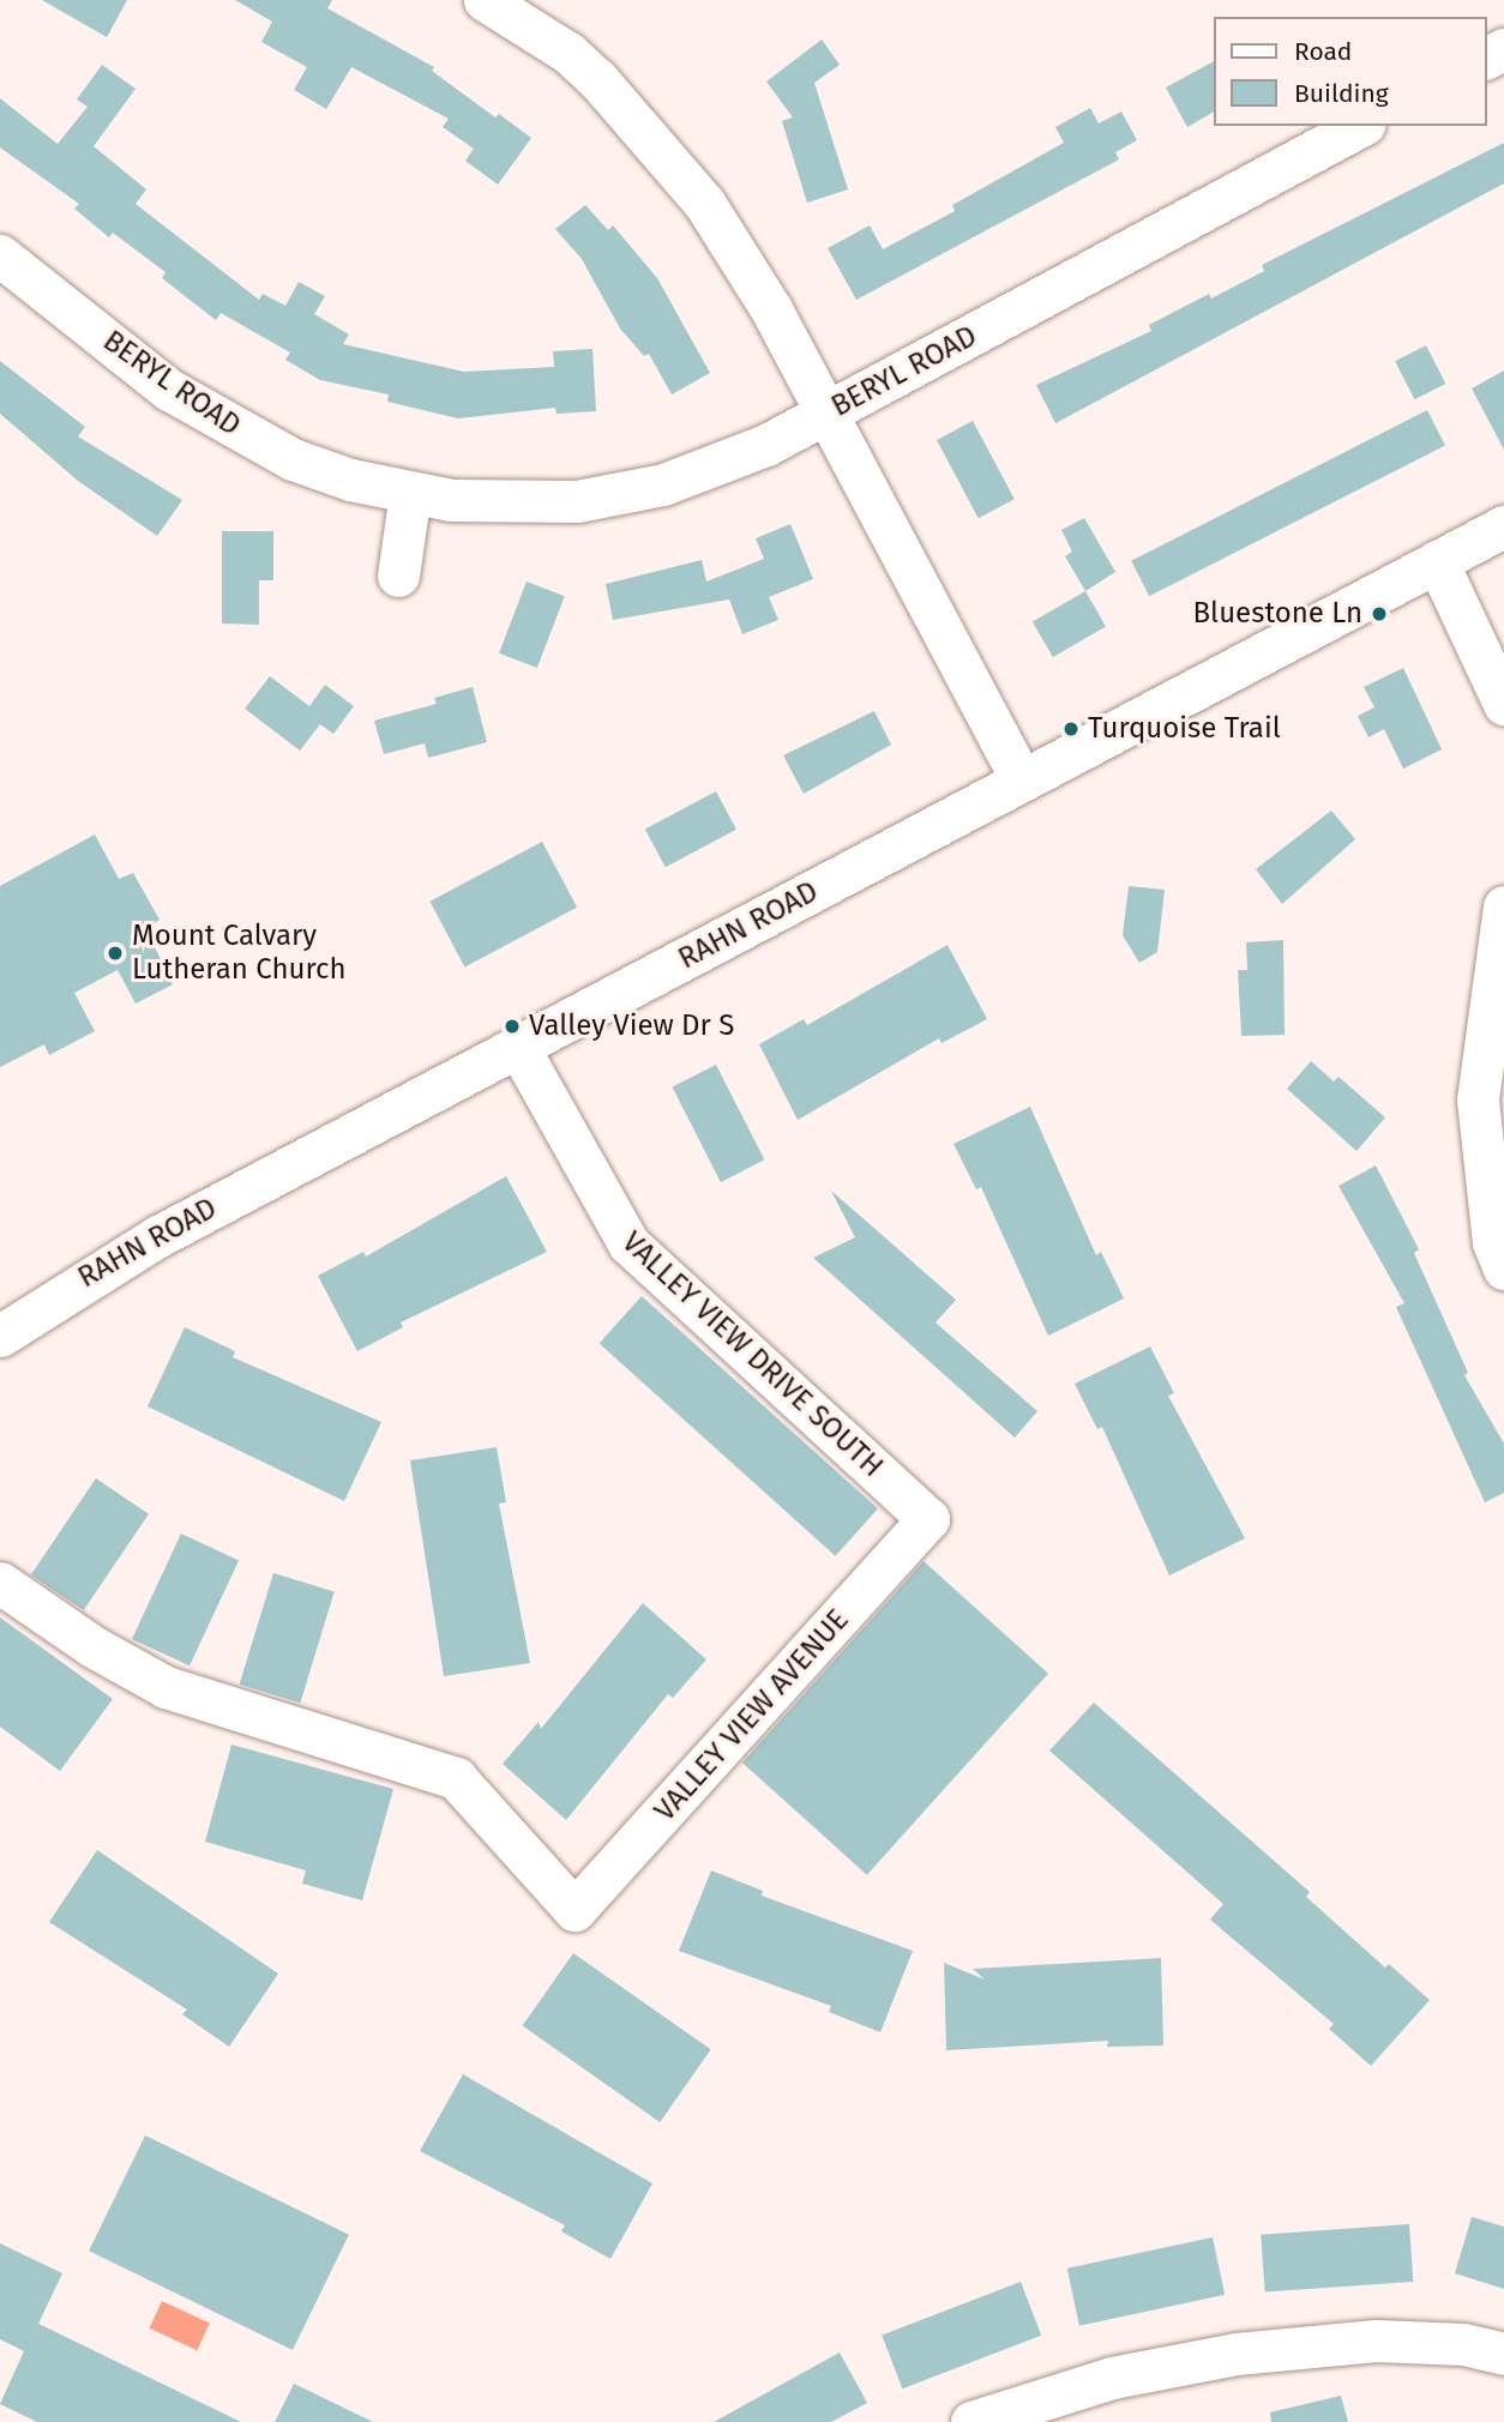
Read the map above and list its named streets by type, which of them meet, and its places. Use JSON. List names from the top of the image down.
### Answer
{
  "streets": {
    "street": [
      "BERYL ROAD",
      "RAHN ROAD",
      "VALLEY VIEW DRIVE SOUTH",
      "VALLEY VIEW AVENUE"
    ]
  },
  "crossings": [
    ["RAHN ROAD", "VALLEY VIEW DRIVE SOUTH"],
    ["VALLEY VIEW DRIVE SOUTH", "VALLEY VIEW AVENUE"]
  ],
  "places": [
    "Bluestone Ln",
    "Turquoise Trail",
    "Mount Calvary Lutheran Church",
    "Valley View Dr S"
  ],
  "legend": ["Road", "Building"]
}
